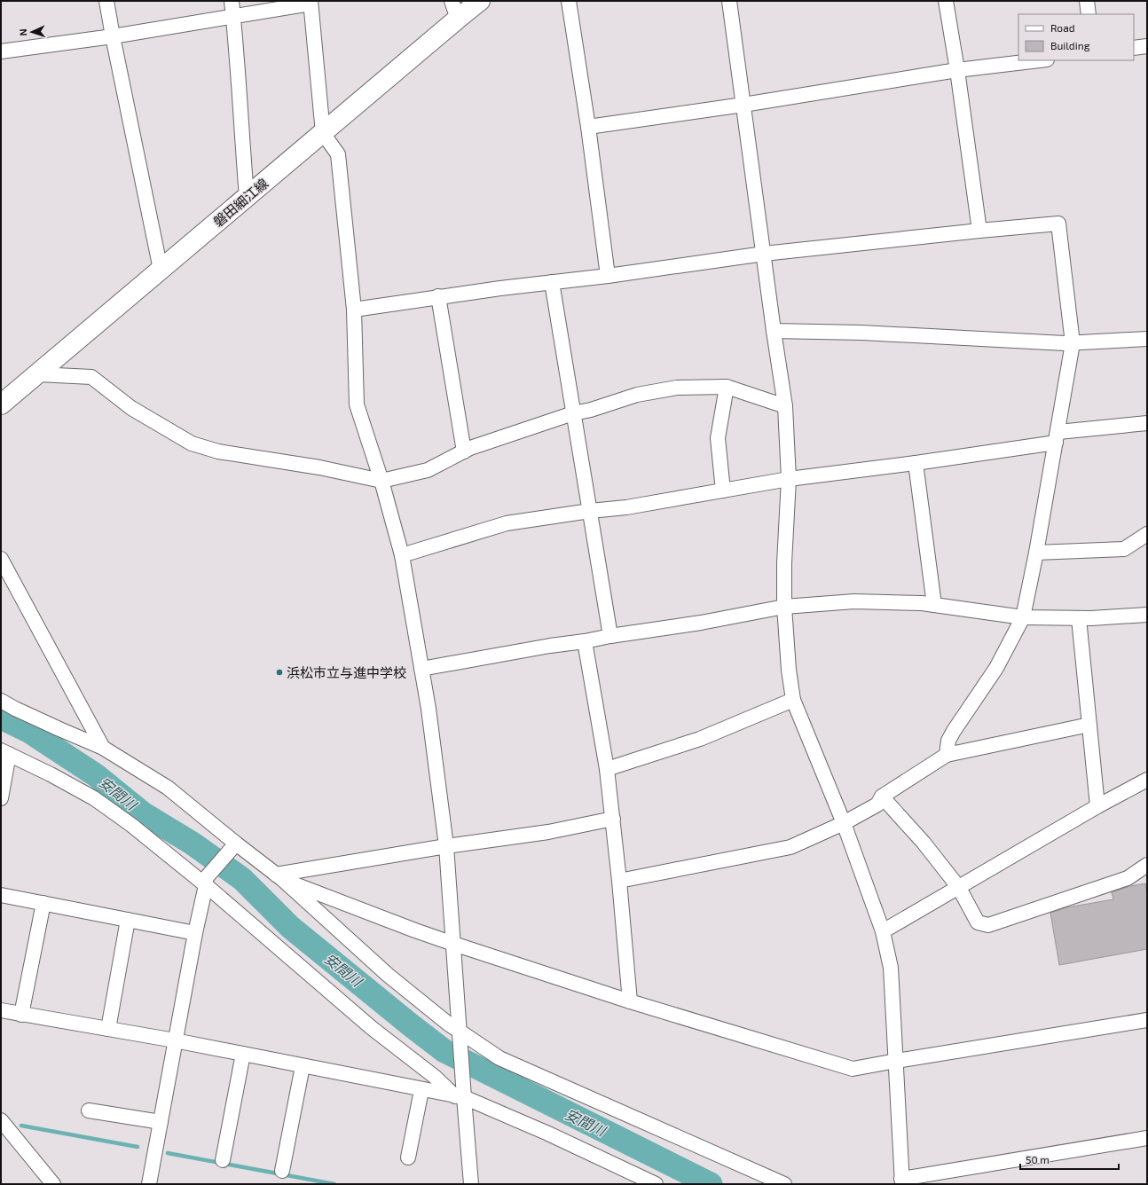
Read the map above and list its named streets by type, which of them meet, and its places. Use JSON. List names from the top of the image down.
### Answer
{
  "streets": {
    "main road": ["磐田細江線"]
  },
  "water": ["安間川"],
  "places": ["浜松市立与進中学校"],
  "legend": ["Road", "Building"],
  "scale_bar": "50 m",
  "north": "left"
}
